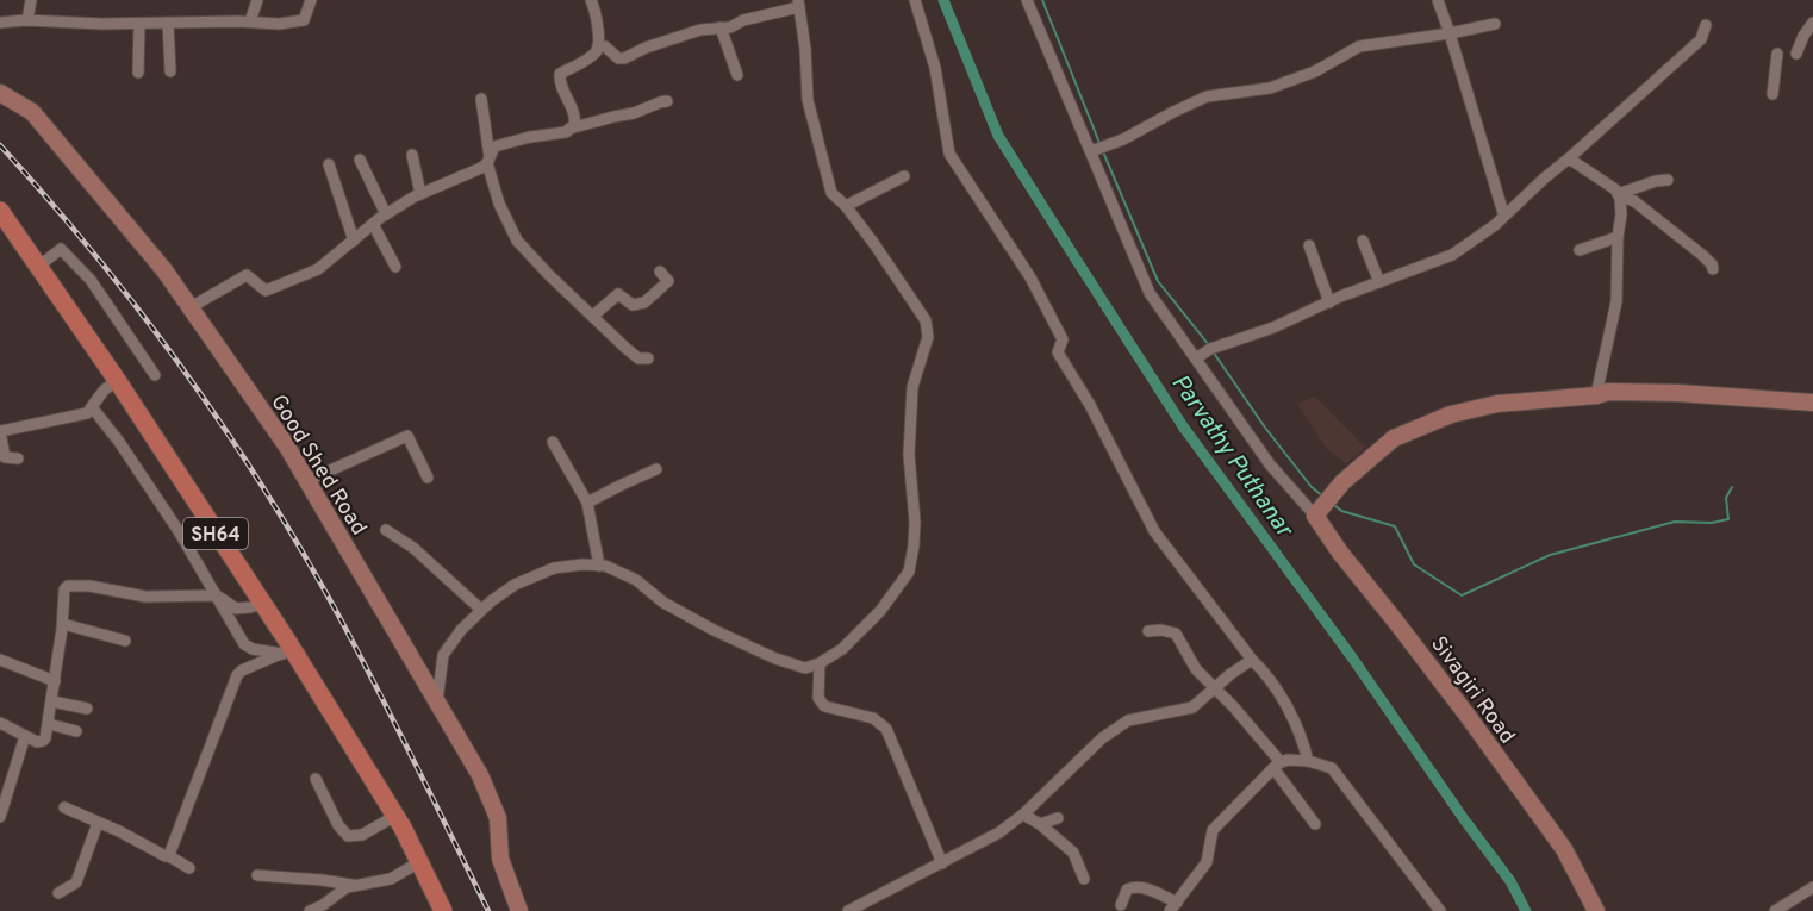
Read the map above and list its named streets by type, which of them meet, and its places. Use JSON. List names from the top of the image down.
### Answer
{
  "streets": {
    "main road": ["Good Shed Road", "SH64", "Sivagiri Road"]
  },
  "water": ["Parvathy Puthanar"]
}
